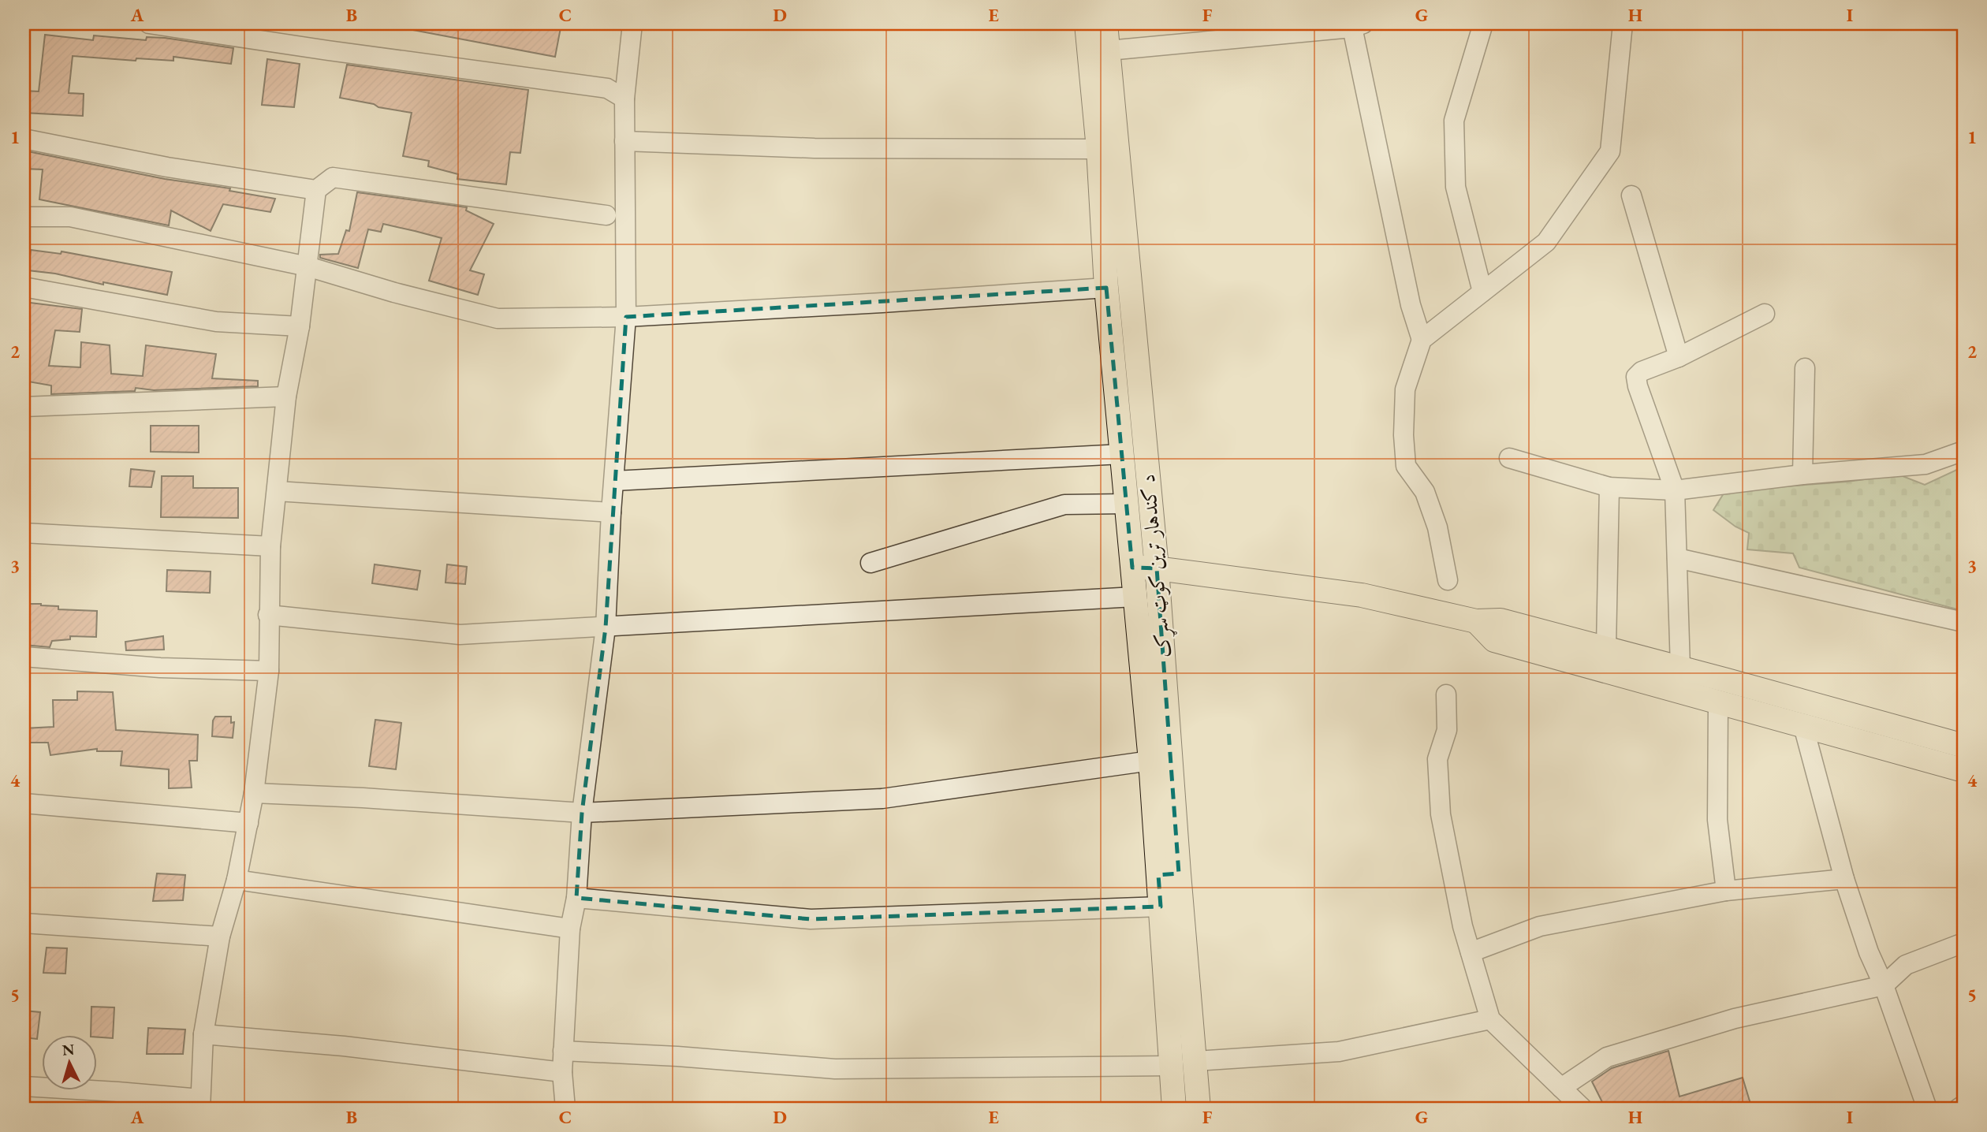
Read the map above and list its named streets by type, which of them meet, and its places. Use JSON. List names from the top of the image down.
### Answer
{
  "streets": {
    "main road": ["د کندهار ترين کوټ سړک"]
  },
  "north": "top",
  "grid": {
    "columns": [
      "A",
      "B",
      "C",
      "D",
      "E",
      "F",
      "G",
      "H",
      "I"
    ],
    "rows": [
      "1",
      "2",
      "3",
      "4",
      "5"
    ]
  }
}
